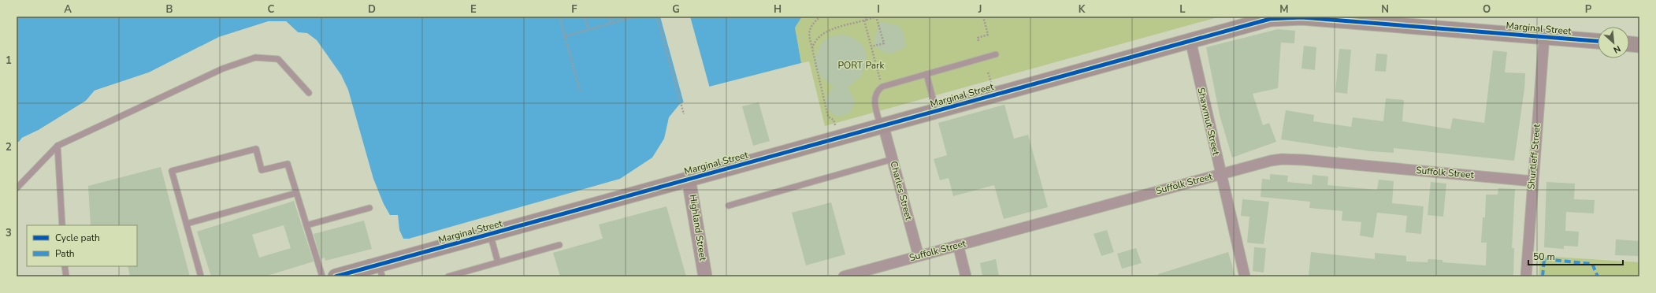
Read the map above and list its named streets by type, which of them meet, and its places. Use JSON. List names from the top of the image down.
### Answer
{
  "streets": {
    "main road": ["Marginal Street"],
    "street": [
      "Shawmut Street",
      "Shurtleff Street",
      "Suffolk Street",
      "Charles Street",
      "Highland Street"
    ]
  },
  "crossings": [
    ["Marginal Street", "Shawmut Street"],
    ["Marginal Street", "Shurtleff Street"],
    ["Marginal Street", "Charles Street"],
    ["Marginal Street", "Highland Street"],
    ["Shawmut Street", "Suffolk Street"],
    ["Shurtleff Street", "Suffolk Street"],
    ["Suffolk Street", "Charles Street"]
  ],
  "parks": ["PORT Park"],
  "legend": ["Cycle path", "Path"],
  "scale_bar": "50 m",
  "north": "bottom right",
  "grid": {
    "columns": [
      "A",
      "B",
      "C",
      "D",
      "E",
      "F",
      "G",
      "H",
      "I",
      "J",
      "K",
      "L",
      "M",
      "N",
      "O",
      "P"
    ],
    "rows": ["1", "2", "3"]
  }
}
